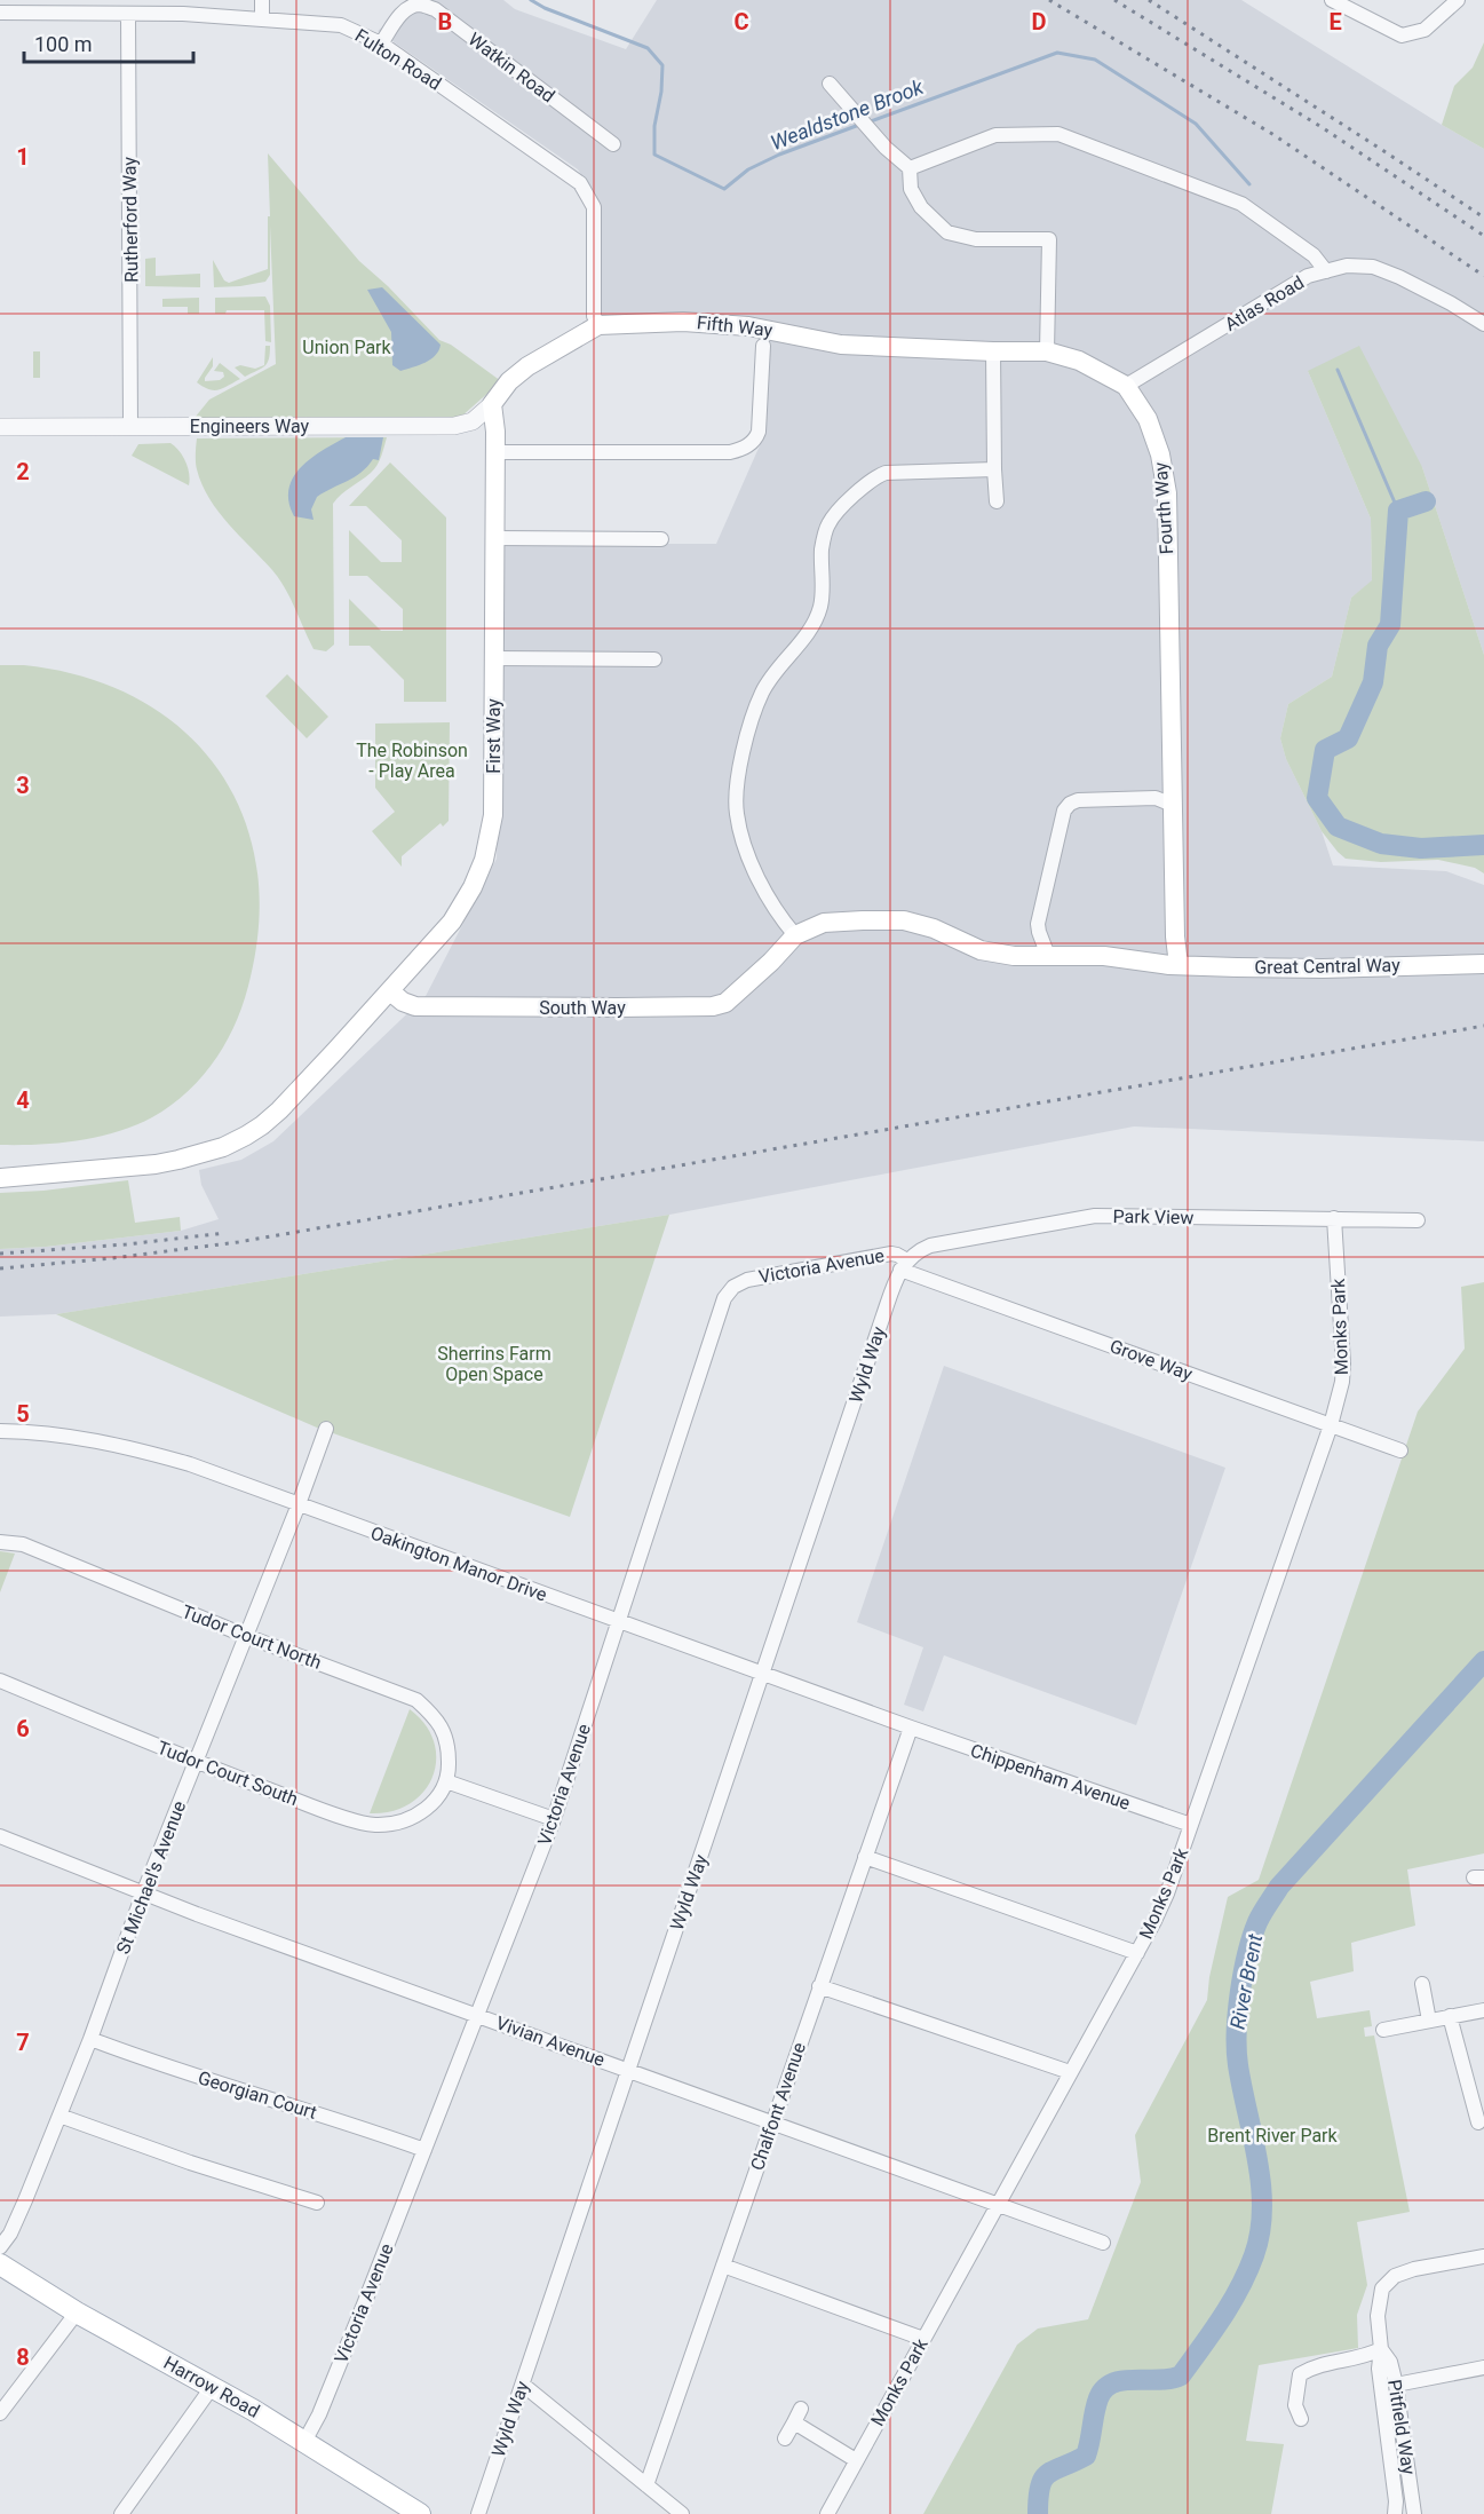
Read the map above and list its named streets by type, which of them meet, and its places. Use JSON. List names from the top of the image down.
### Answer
{
  "streets": {
    "main road": [
      "Fifth Way",
      "Fourth Way",
      "First Way",
      "Great Central Way",
      "South Way",
      "Harrow Road"
    ],
    "street": [
      "Fulton Road",
      "Watkin Road",
      "Rutherford Way",
      "Atlas Road",
      "Engineers Way",
      "Park View",
      "Victoria Avenue",
      "Monks Park",
      "Grove Way",
      "Wyld Way",
      "Oakington Manor Drive",
      "Tudor Court North",
      "Tudor Court South",
      "Chippenham Avenue",
      "St Michael's Avenue",
      "Vivian Avenue",
      "Georgian Court",
      "Chalfont Avenue",
      "Pitfield Way"
    ]
  },
  "crossings": [
    ["Fulton Road", "Watkin Road"],
    ["Fulton Road", "Rutherford Way"],
    ["Fulton Road", "Fifth Way"],
    ["Rutherford Way", "Engineers Way"],
    ["Atlas Road", "Fourth Way"],
    ["Fifth Way", "Engineers Way"],
    ["Fifth Way", "Fourth Way"],
    ["Fourth Way", "Great Central Way"],
    ["Fourth Way", "South Way"],
    ["First Way", "South Way"],
    ["Great Central Way", "South Way"],
    ["Park View", "Victoria Avenue"],
    ["Park View", "Monks Park"],
    ["Park View", "Grove Way"],
    ["Park View", "Wyld Way"],
    ["Victoria Avenue", "Grove Way"],
    ["Victoria Avenue", "Wyld Way"],
    ["Victoria Avenue", "Oakington Manor Drive"],
    ["Victoria Avenue", "Vivian Avenue"],
    ["Victoria Avenue", "Georgian Court"],
    ["Victoria Avenue", "Harrow Road"],
    ["Monks Park", "Grove Way"],
    ["Monks Park", "Chippenham Avenue"],
    ["Monks Park", "Vivian Avenue"],
    ["Grove Way", "Wyld Way"],
    ["Wyld Way", "Oakington Manor Drive"],
    ["Wyld Way", "Vivian Avenue"],
    ["Oakington Manor Drive", "Chippenham Avenue"],
    ["Oakington Manor Drive", "St Michael's Avenue"],
    ["Oakington Manor Drive", "Chalfont Avenue"],
    ["Tudor Court North", "Tudor Court South"],
    ["Tudor Court North", "St Michael's Avenue"],
    ["Tudor Court South", "St Michael's Avenue"],
    ["Chippenham Avenue", "Chalfont Avenue"],
    ["St Michael's Avenue", "Vivian Avenue"],
    ["St Michael's Avenue", "Georgian Court"],
    ["Vivian Avenue", "Chalfont Avenue"]
  ],
  "water": ["Wealdstone Brook", "River Brent"],
  "parks": [
    "Union Park",
    "The Robinson - Play Area",
    "Sherrins Farm Open Space",
    "Brent River Park"
  ],
  "scale_bar": "100 m",
  "grid": {
    "columns": [
      "B",
      "C",
      "D",
      "E"
    ],
    "rows": [
      "1",
      "2",
      "3",
      "4",
      "5",
      "6",
      "7",
      "8"
    ]
  }
}
